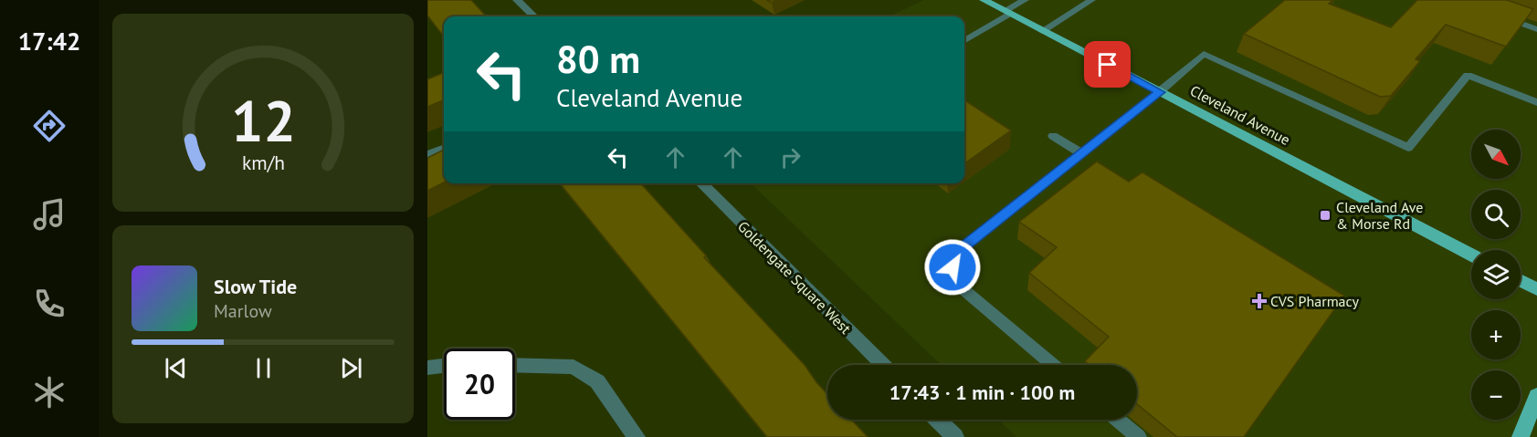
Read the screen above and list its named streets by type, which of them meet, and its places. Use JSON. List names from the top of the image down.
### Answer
{
  "streets": {
    "main road": ["Cleveland Avenue"],
    "street": ["Goldengate Square West"]
  },
  "places": {
    "transit": ["Cleveland Ave & Morse Rd"],
    "health": ["CVS Pharmacy"]
  },
  "north": "bottom right",
  "page": {
    "tabs": "17:42",
    "turn": ["80 m", "Cleveland Avenue"],
    "map_buttons": ["+", "−"],
    "song": ["Slow Tide", "Marlow"],
    "limit": "20",
    "trip": "17:43 · 1 min · 100 m",
    "gauge": ["12", "km/h"]
  }
}
